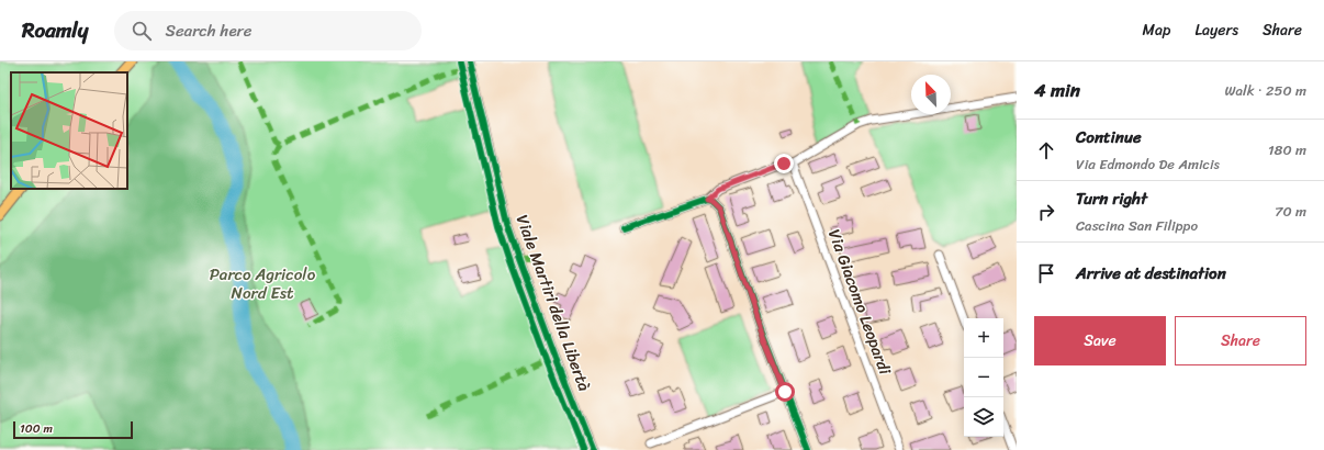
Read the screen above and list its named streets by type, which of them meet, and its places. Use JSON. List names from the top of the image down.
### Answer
{
  "streets": {
    "street": ["Via Giacomo Leopardi", "Viale Martiri della Libertà"]
  },
  "parks": ["Parco Agricolo Nord Est"],
  "scale_bar": "100 m",
  "north": "top left",
  "page": {
    "header": "Roamly",
    "search": "Search here",
    "nav": ["Map", "Layers", "Share"],
    "heading": ["4 min", "Walk · 250 m"],
    "list": [
      ["Continue", "Via Edmondo De Amicis", "180 m"],
      ["Turn right", "Cascina San Filippo", "70 m"],
      "Arrive at destination"
    ],
    "buttons": ["Save", "Share"],
    "map_buttons": ["+", "−"],
    "scale": "100 m"
  }
}
